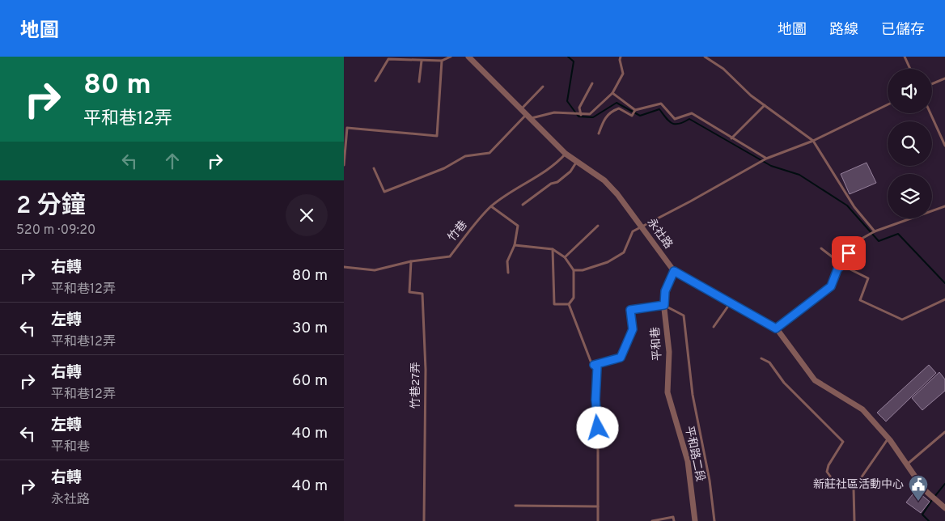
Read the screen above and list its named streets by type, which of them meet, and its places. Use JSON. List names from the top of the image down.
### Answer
{
  "streets": {
    "street": ["永社路", "平和巷", "平和路二段"],
    "lane": ["竹巷", "竹巷27弄"]
  },
  "crossings": [
    ["竹巷", "永社路"],
    ["竹巷", "竹巷27弄"],
    ["永社路", "平和巷"],
    ["平和巷", "平和路二段"]
  ],
  "places": {
    "public building": ["新莊社區活動中心"]
  },
  "page": {
    "header": "地圖",
    "nav": ["地圖", "路線", "已儲存"],
    "turn": ["80 m", "平和巷12弄"],
    "heading": ["2 分鐘", "520 m · 09:20"],
    "list": [
      {
        "name": "右轉",
        "note": "平和巷12弄",
        "value": "80 m"
      },
      {
        "name": "左轉",
        "note": "平和巷12弄",
        "value": "30 m"
      },
      {
        "name": "右轉",
        "note": "平和巷12弄",
        "value": "60 m"
      },
      {
        "name": "左轉",
        "note": "平和巷",
        "value": "40 m"
      },
      {
        "name": "右轉",
        "note": "永社路",
        "value": "40 m"
      }
    ]
  }
}
